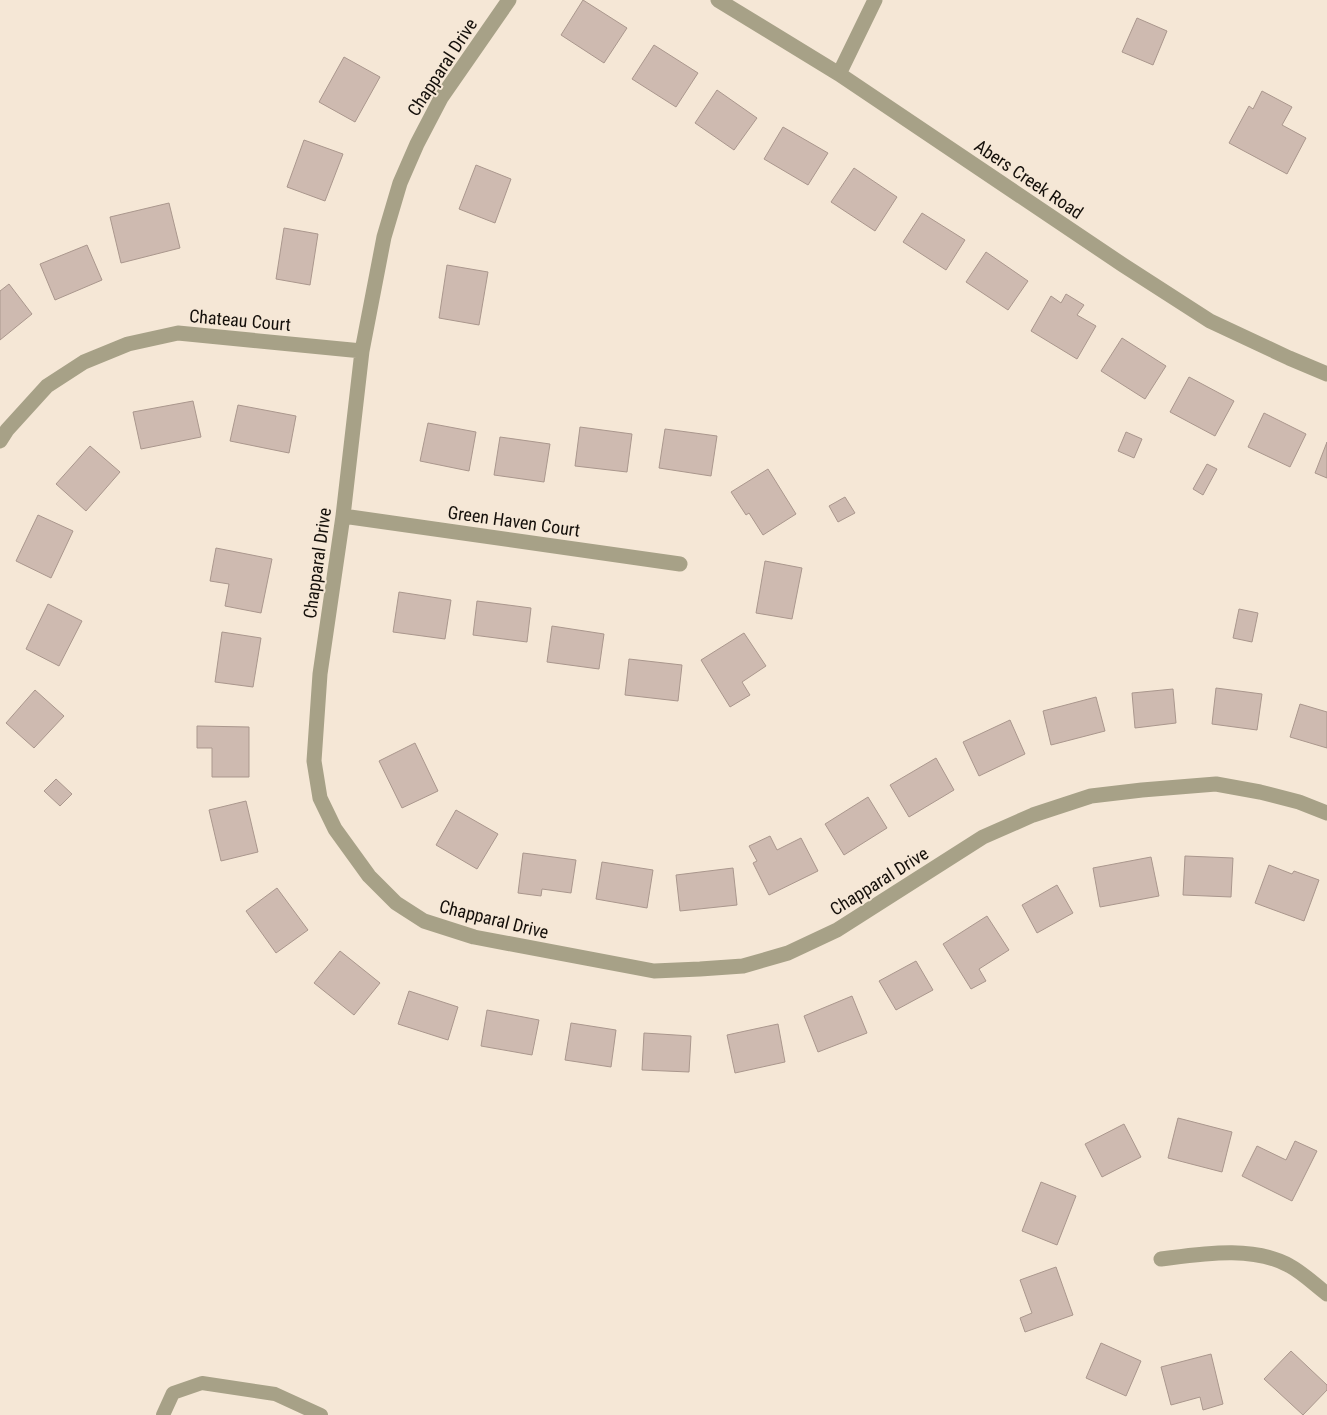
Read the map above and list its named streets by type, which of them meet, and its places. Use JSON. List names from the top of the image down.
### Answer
{
  "streets": {
    "street": [
      "Chapparal Drive",
      "Abers Creek Road",
      "Chateau Court",
      "Green Haven Court"
    ]
  },
  "crossings": [
    ["Chapparal Drive", "Chateau Court"],
    ["Chapparal Drive", "Green Haven Court"]
  ]
}
